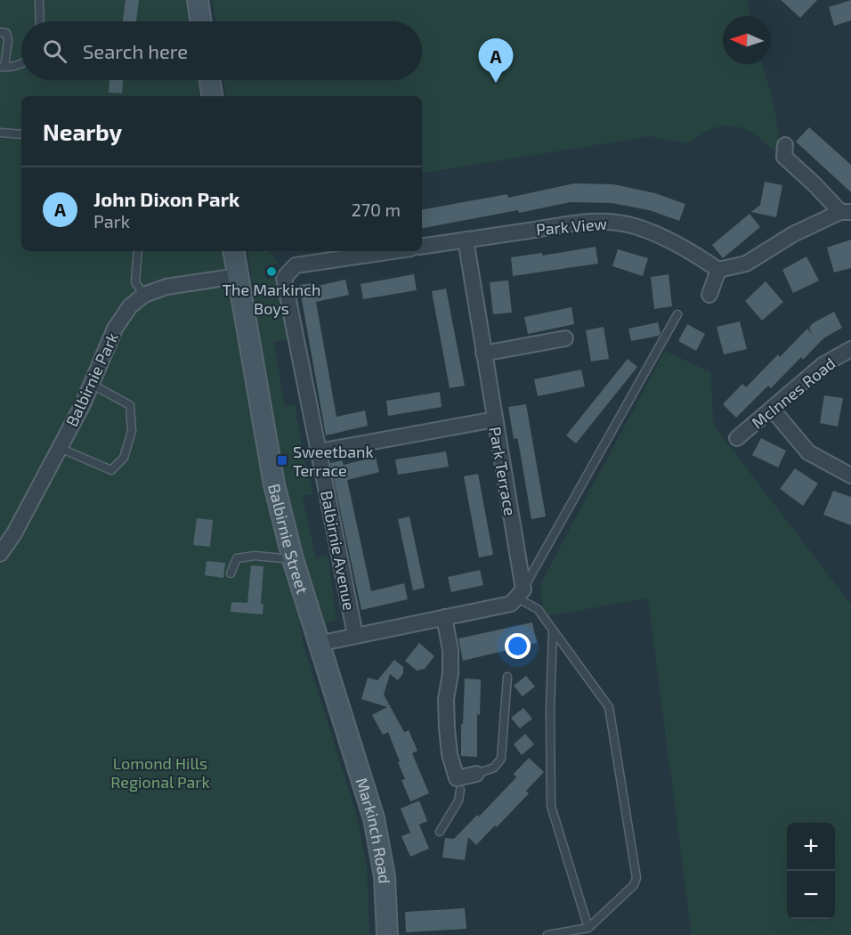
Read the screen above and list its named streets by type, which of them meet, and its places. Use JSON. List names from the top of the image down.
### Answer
{
  "streets": {
    "main road": ["Balbirnie Street", "Markinch Road"],
    "street": [
      "Park View",
      "Balbirnie Park",
      "McInnes Road",
      "Park Terrace",
      "Balbirnie Avenue"
    ]
  },
  "crossings": [
    ["Park View", "Park Terrace"],
    ["Balbirnie Park", "Balbirnie Street"],
    ["Balbirnie Street", "Markinch Road"]
  ],
  "parks": ["Lomond Hills Regional Park"],
  "places": {
    "other": ["The Markinch Boys"],
    "transit": ["Sweetbank Terrace"]
  },
  "north": "left",
  "page": {
    "search": "Search here",
    "pins": "A",
    "heading": "Nearby",
    "list": [
      {
        "mark": "A",
        "name": "John Dixon Park",
        "note": "Park",
        "value": "270 m"
      }
    ],
    "map_buttons": ["+", "−"]
  }
}
